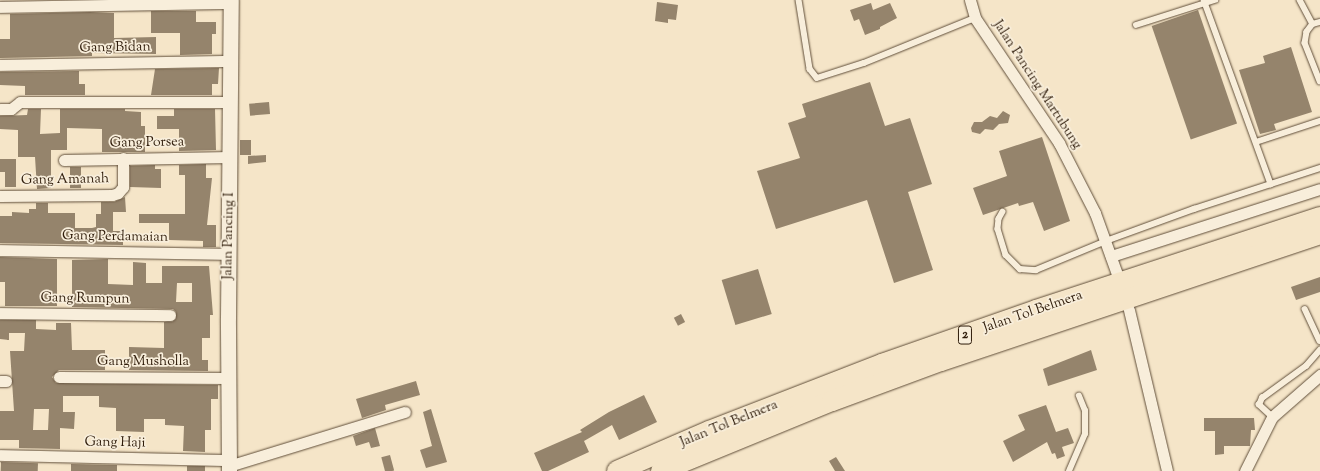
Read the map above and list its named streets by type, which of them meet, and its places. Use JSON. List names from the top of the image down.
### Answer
{
  "streets": {
    "highway": ["Jalan Tol Belmera", "2"],
    "main road": ["Jalan Pancing I"],
    "street": [
      "Gang Bidan",
      "Jalan Pancing Martubung",
      "Gang Porsea",
      "Gang Amanah",
      "Gang Perdamaian",
      "Gang Rumpun",
      "Gang Musholla",
      "Gang Haji"
    ]
  },
  "crossings": [
    ["Gang Bidan", "Jalan Pancing I"],
    ["Gang Porsea", "Gang Amanah"],
    ["Gang Porsea", "Jalan Pancing I"],
    ["Jalan Pancing I", "Gang Perdamaian"],
    ["Jalan Pancing I", "Gang Musholla"],
    ["Jalan Pancing I", "Gang Haji"]
  ]
}
